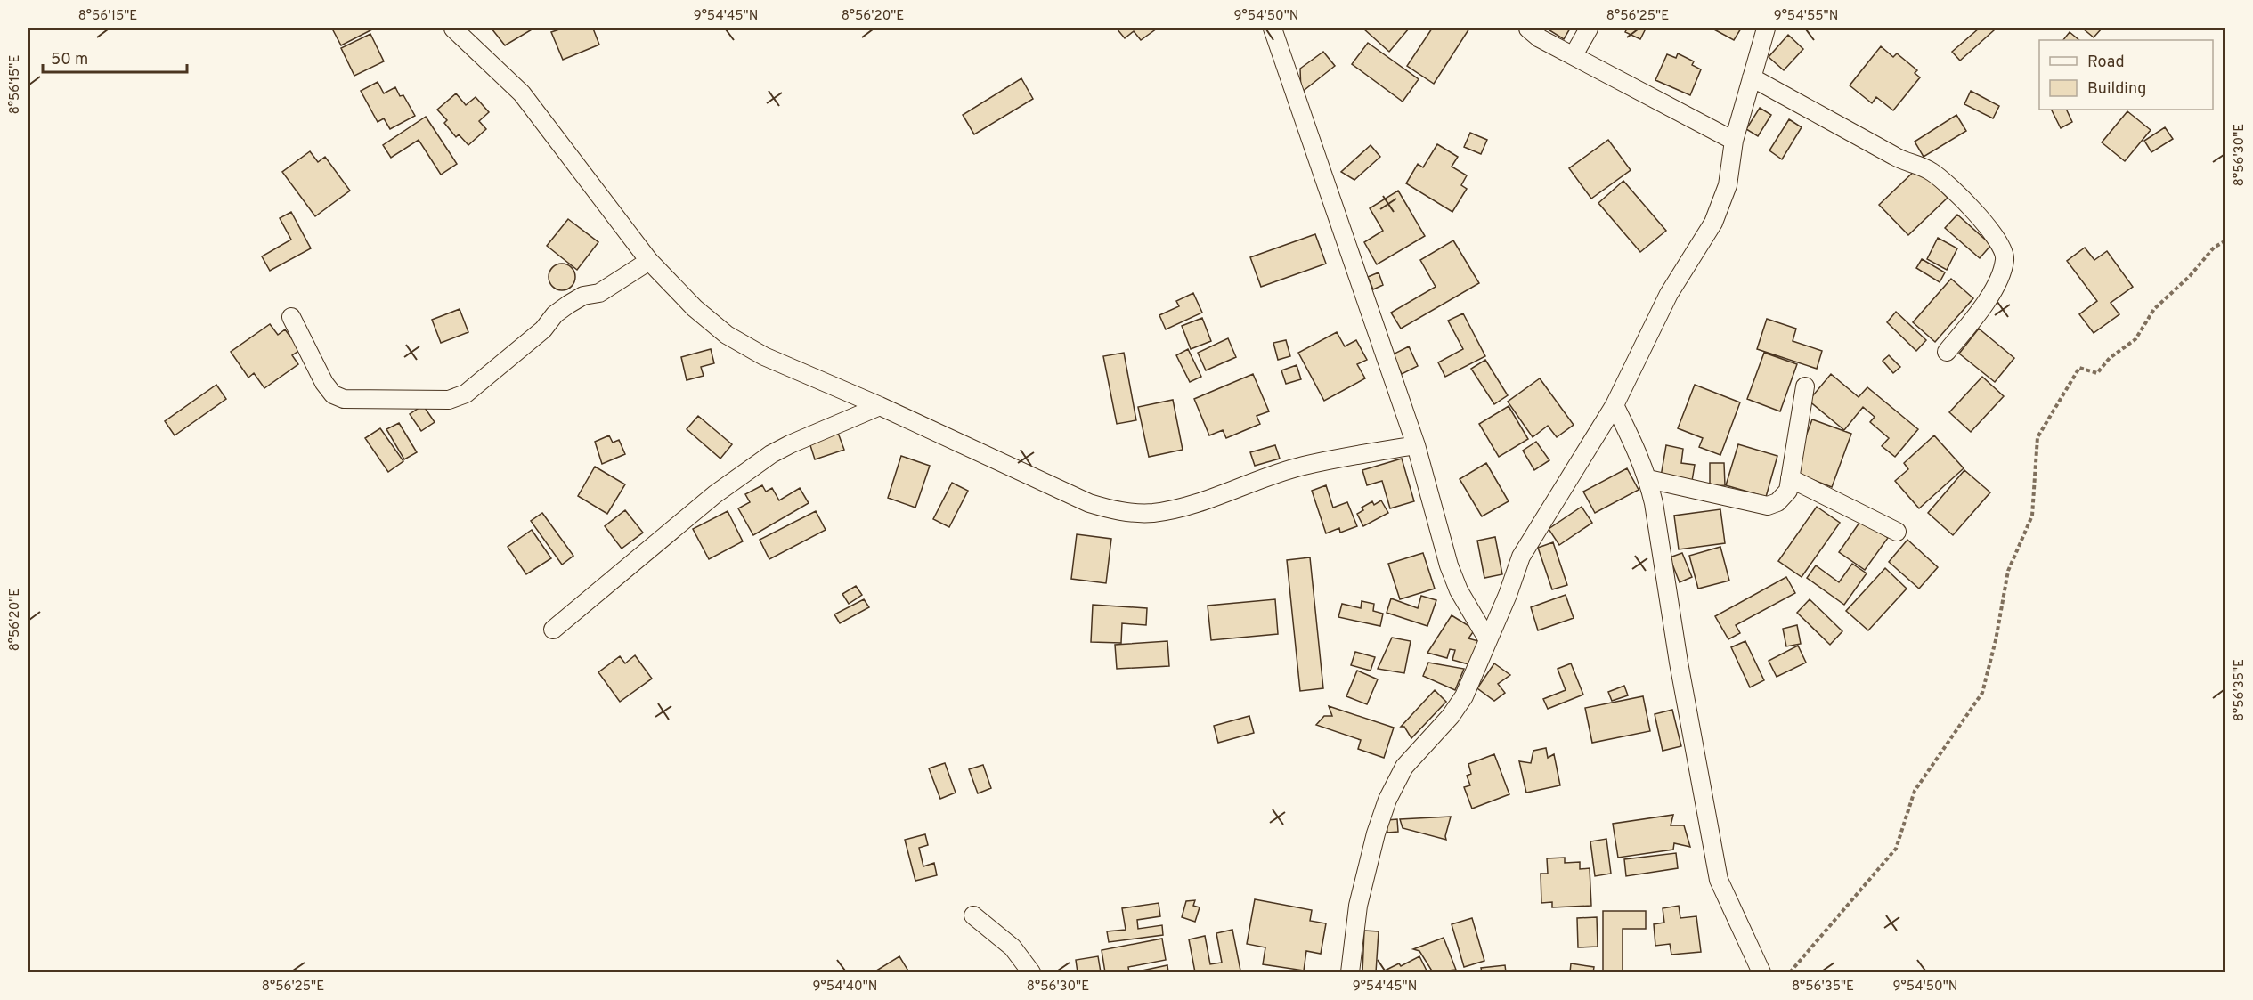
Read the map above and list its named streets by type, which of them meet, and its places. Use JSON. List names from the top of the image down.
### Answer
{
  "legend": ["Road", "Building"],
  "scale_bar": "50 m",
  "coordinates": [
    "8°56'15\"E",
    "9°54'45\"N",
    "8°56'20\"E",
    "9°54'50\"N",
    "8°56'25\"E",
    "9°54'55\"N",
    "8°56'30\"E",
    "8°56'35\"E",
    "9°54'40\"N"
  ]
}
